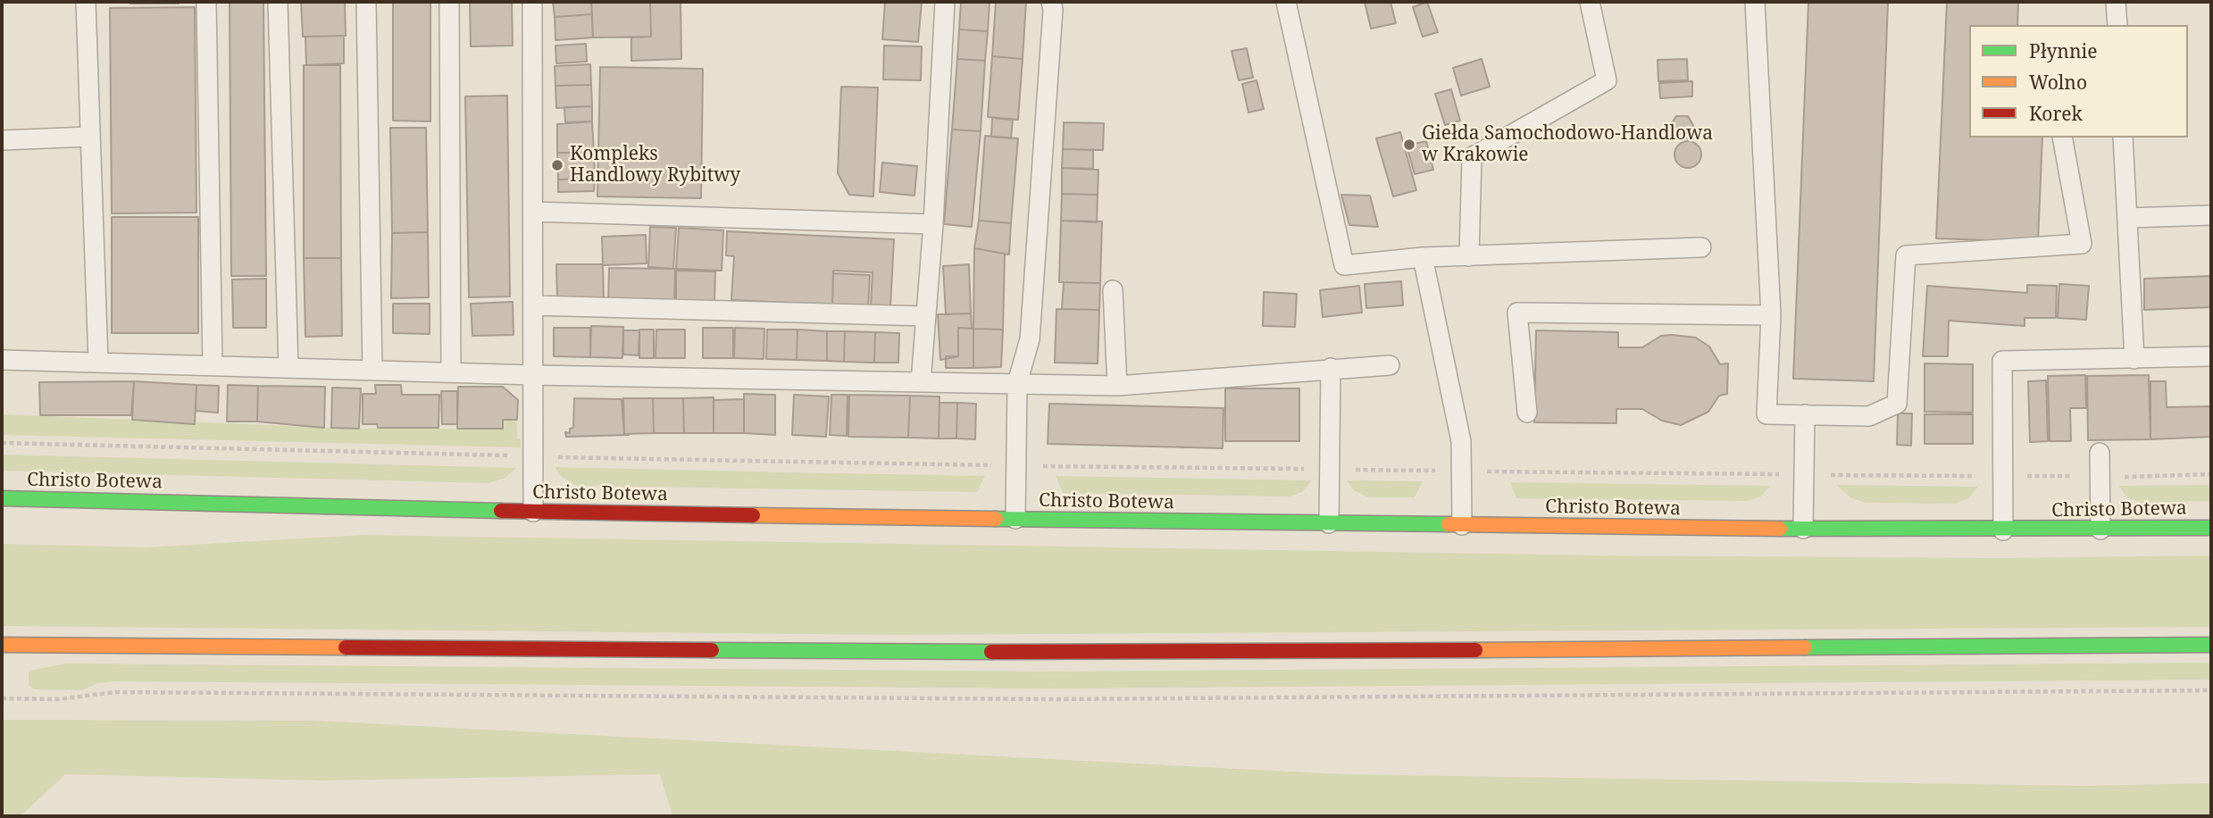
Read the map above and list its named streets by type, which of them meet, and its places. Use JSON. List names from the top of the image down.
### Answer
{
  "streets": {
    "main road": ["Christo Botewa"]
  },
  "places": ["Giełda Samochodowo-Handlowa w Krakowie", "Kompleks Handlowy Rybitwy"],
  "legend": ["Płynnie", "Wolno", "Korek"]
}
